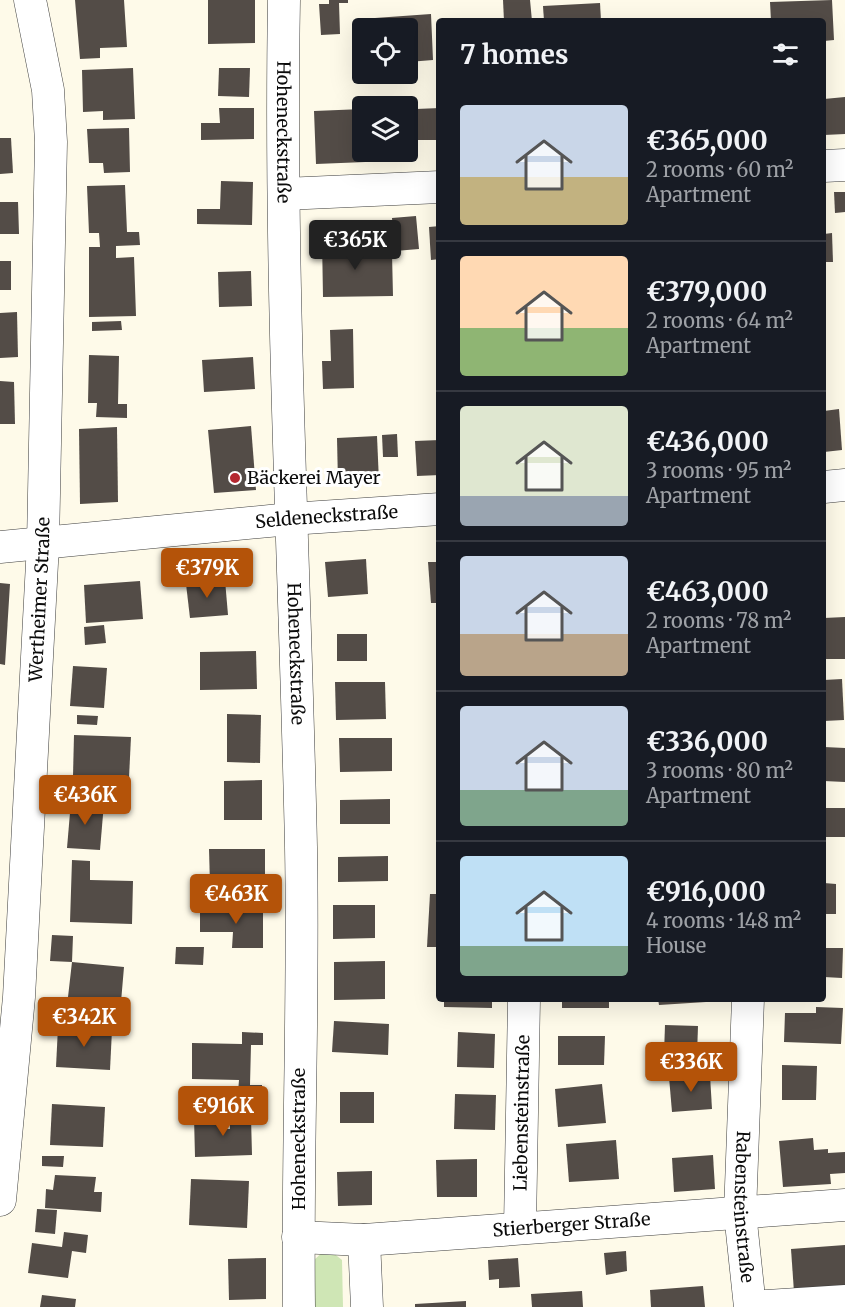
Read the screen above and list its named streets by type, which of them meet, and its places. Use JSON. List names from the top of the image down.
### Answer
{
  "streets": {
    "street": [
      "Hoheneckstraße",
      "Seldeneckstraße",
      "Wertheimer Straße",
      "Liebensteinstraße",
      "Rabensteinstraße",
      "Stierberger Straße"
    ]
  },
  "crossings": [
    ["Hoheneckstraße", "Seldeneckstraße"],
    ["Hoheneckstraße", "Stierberger Straße"],
    ["Seldeneckstraße", "Wertheimer Straße"],
    ["Liebensteinstraße", "Stierberger Straße"],
    ["Rabensteinstraße", "Stierberger Straße"]
  ],
  "places": ["Bäckerei Mayer"],
  "page": {
    "heading": "7 homes",
    "list": [
      {
        "name": "€365,000",
        "note": "2 rooms · 60 m² · Apartment"
      },
      {
        "name": "€379,000",
        "note": "2 rooms · 64 m² · Apartment"
      },
      {
        "name": "€436,000",
        "note": "3 rooms · 95 m² · Apartment"
      },
      {
        "name": "€463,000",
        "note": "2 rooms · 78 m² · Apartment"
      },
      {
        "name": "€336,000",
        "note": "3 rooms · 80 m² · Apartment"
      },
      {
        "name": "€916,000",
        "note": "4 rooms · 148 m² · House"
      }
    ],
    "price": [
      "€365K",
      "€379K",
      "€436K",
      "€463K",
      "€342K",
      "€336K",
      "€916K"
    ]
  }
}
